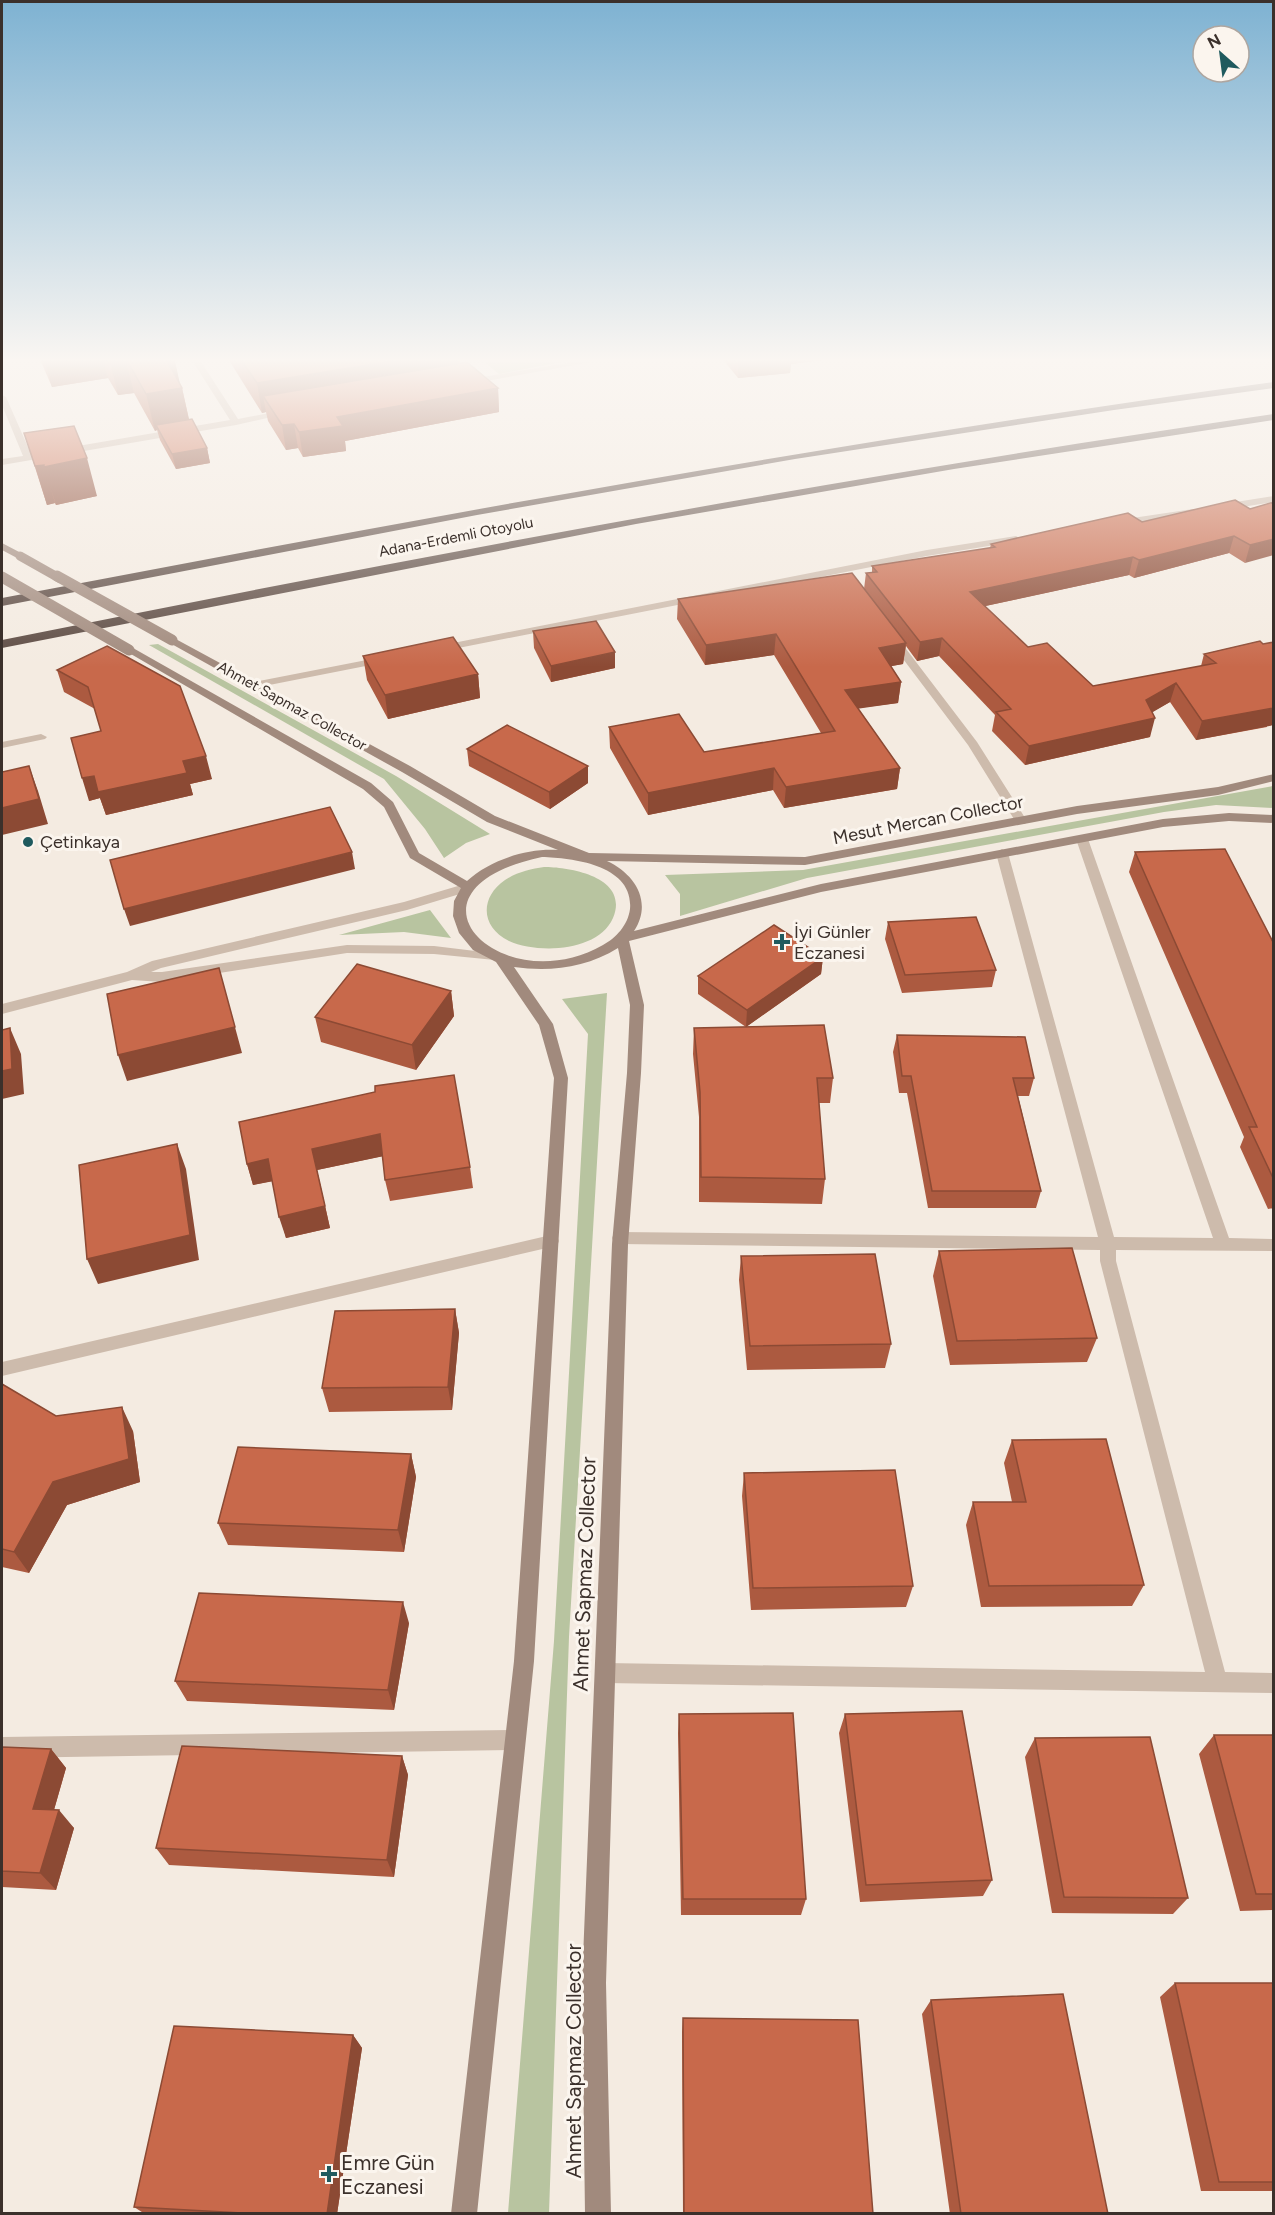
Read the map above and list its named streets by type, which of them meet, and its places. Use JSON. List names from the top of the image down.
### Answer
{
  "streets": {
    "highway": ["Adana-Erdemli Otoyolu"],
    "main road": ["Ahmet Sapmaz Collector", "Mesut Mercan Collector"]
  },
  "crossings": [
    ["Ahmet Sapmaz Collector", "Mesut Mercan Collector"]
  ],
  "places": {
    "other": ["Çetinkaya"],
    "health": ["İyi Günler Eczanesi", "Emre Gün Eczanesi"]
  },
  "north": "top left"
}
